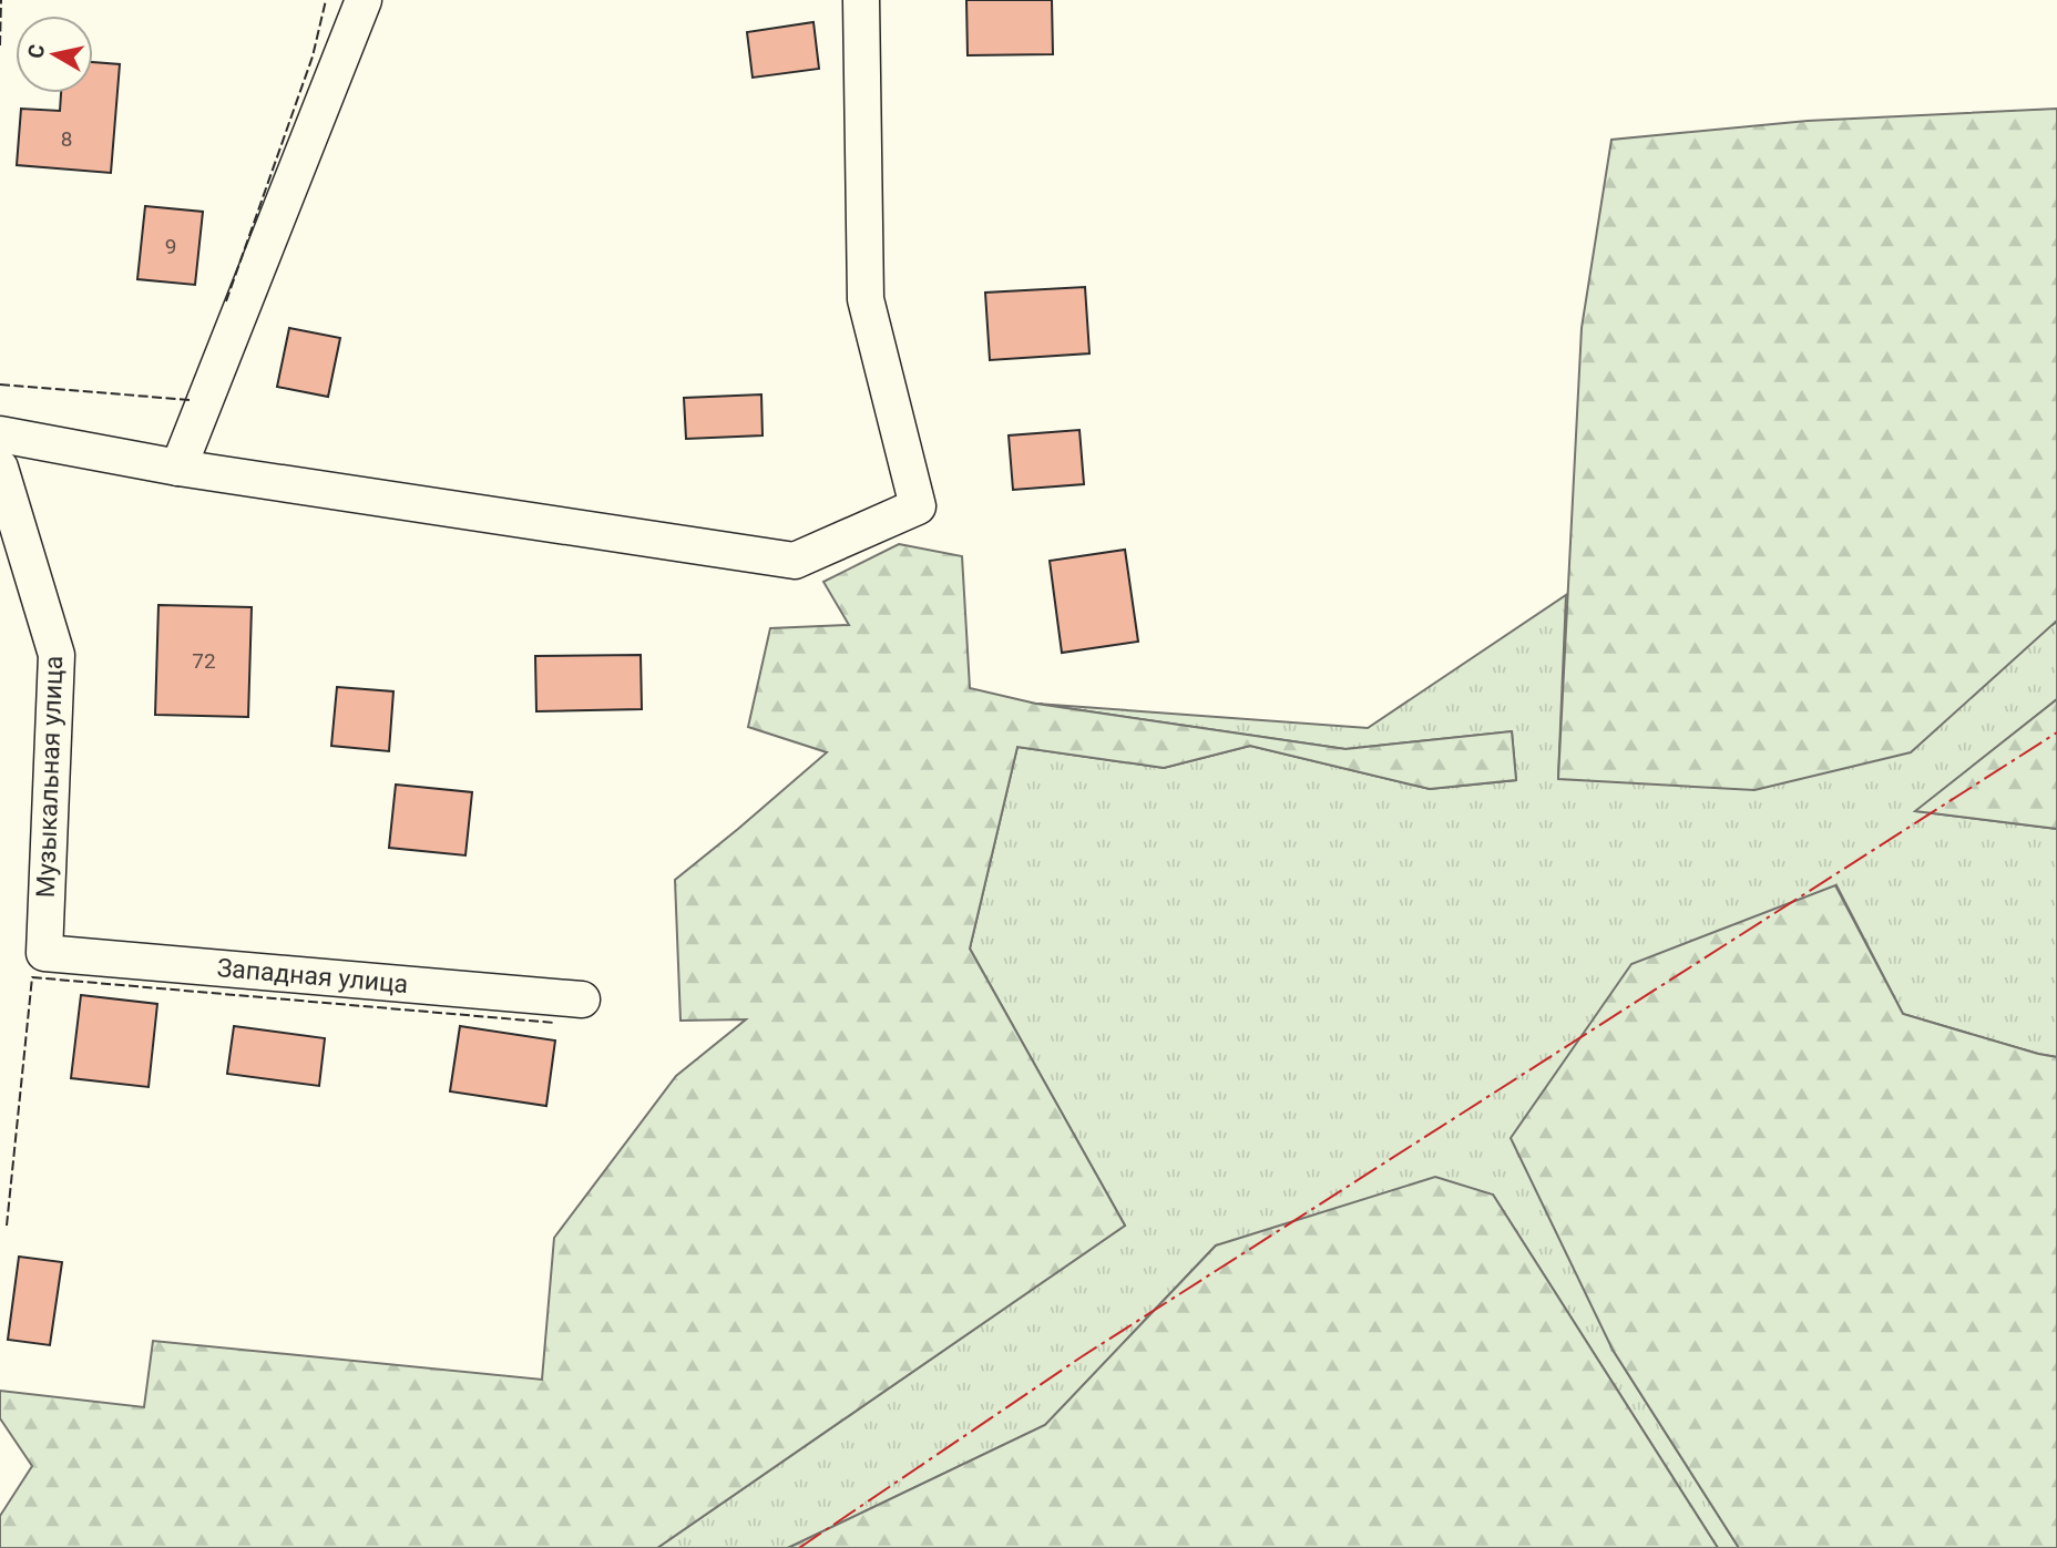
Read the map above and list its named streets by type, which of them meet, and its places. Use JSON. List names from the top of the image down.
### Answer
{
  "streets": {
    "street": ["Музыкальная улица", "Западная улица"]
  },
  "crossings": [
    ["Музыкальная улица", "Западная улица"]
  ],
  "house_numbers": ["8", "9", "72"],
  "north": "left"
}
